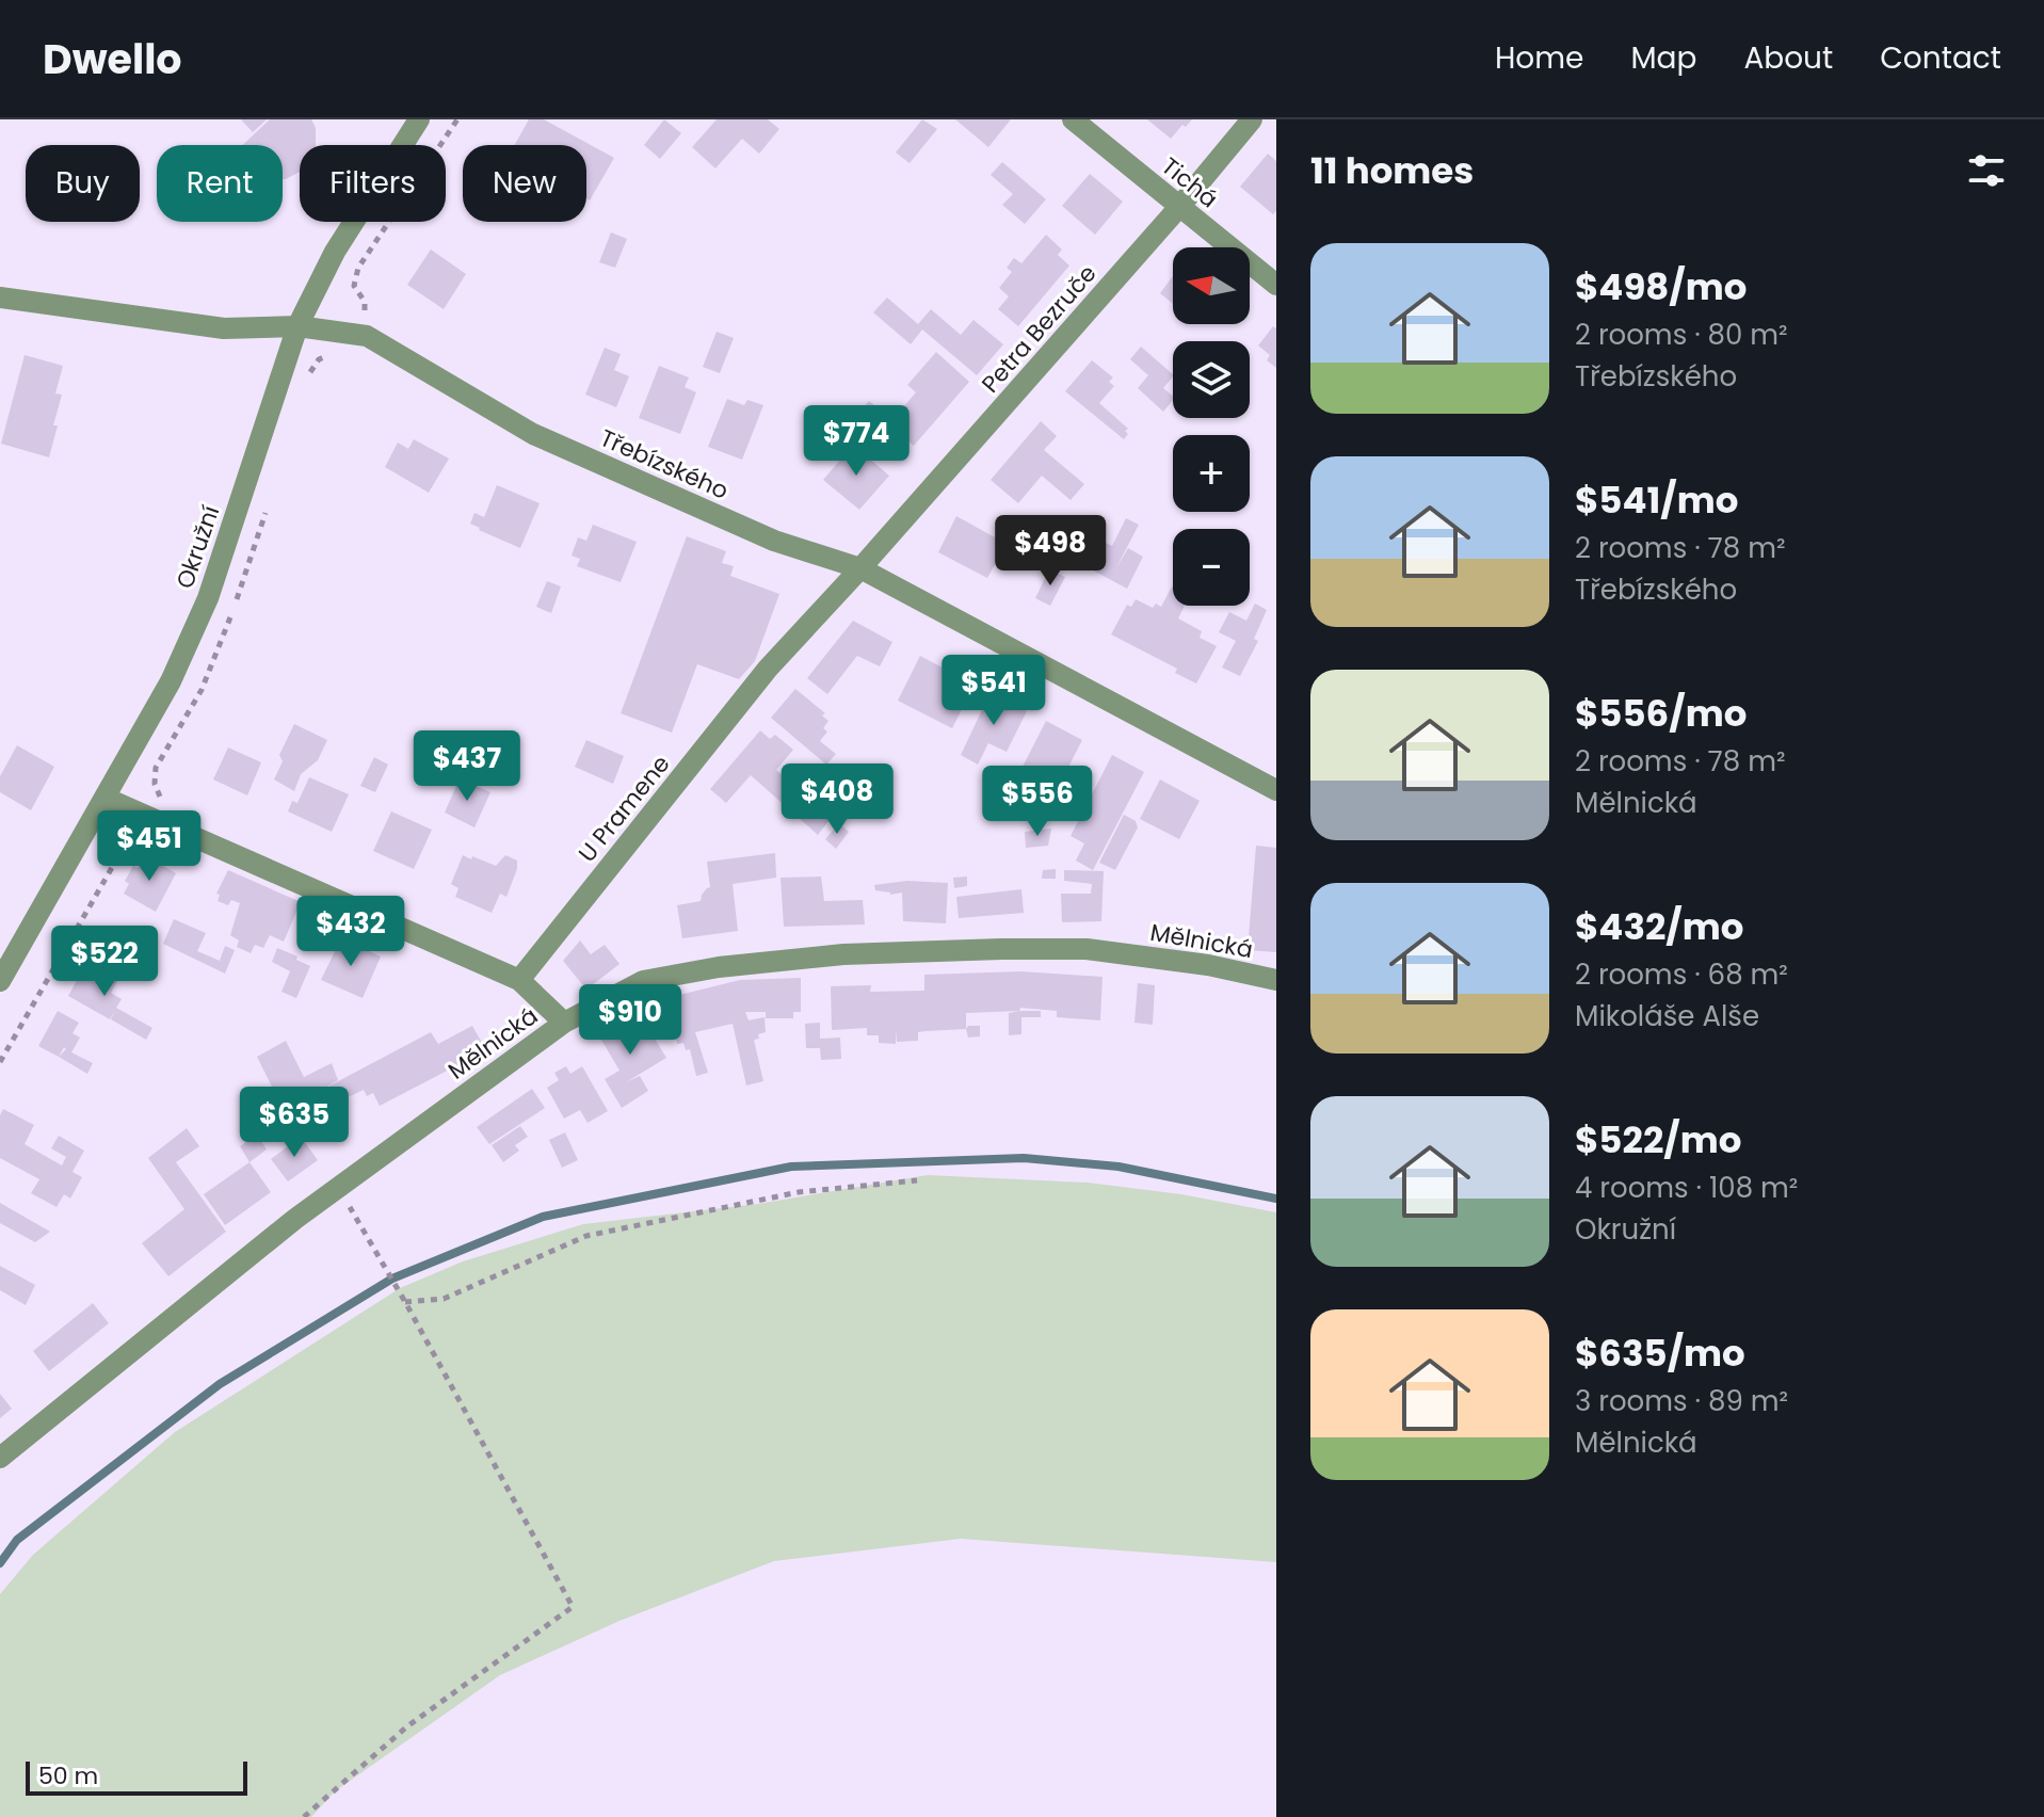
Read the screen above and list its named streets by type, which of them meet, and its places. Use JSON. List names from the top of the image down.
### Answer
{
  "streets": {
    "street": [
      "Tichá",
      "Petra Bezruče",
      "Třebízského",
      "Okružní",
      "U Pramene",
      "Mělnická"
    ]
  },
  "crossings": [
    ["Tichá", "Petra Bezruče"],
    ["Petra Bezruče", "Třebízského"],
    ["Petra Bezruče", "U Pramene"],
    ["Třebízského", "Okružní"],
    ["Třebízského", "U Pramene"]
  ],
  "scale_bar": "50 m",
  "north": "left",
  "page": {
    "header": "Dwello",
    "nav": [
      "Home",
      "Map",
      "About",
      "Contact"
    ],
    "heading": "11 homes",
    "chip": [
      "Buy",
      "Rent",
      "Filters",
      "New"
    ],
    "list": [
      {
        "name": "$498/mo",
        "note": "2 rooms · 80 m² · Třebízského"
      },
      {
        "name": "$541/mo",
        "note": "2 rooms · 78 m² · Třebízského"
      },
      {
        "name": "$556/mo",
        "note": "2 rooms · 78 m² · Mělnická"
      },
      {
        "name": "$432/mo",
        "note": "2 rooms · 68 m² · Mikoláše Alše"
      },
      {
        "name": "$522/mo",
        "note": "4 rooms · 108 m² · Okružní"
      },
      {
        "name": "$635/mo",
        "note": "3 rooms · 89 m² · Mělnická"
      }
    ],
    "map_buttons": ["+", "−"],
    "price": [
      "$774",
      "$498",
      "$541",
      "$437",
      "$408",
      "$556",
      "$451",
      "$432",
      "$522",
      "$910",
      "$635"
    ],
    "scale": "50 m"
  }
}
